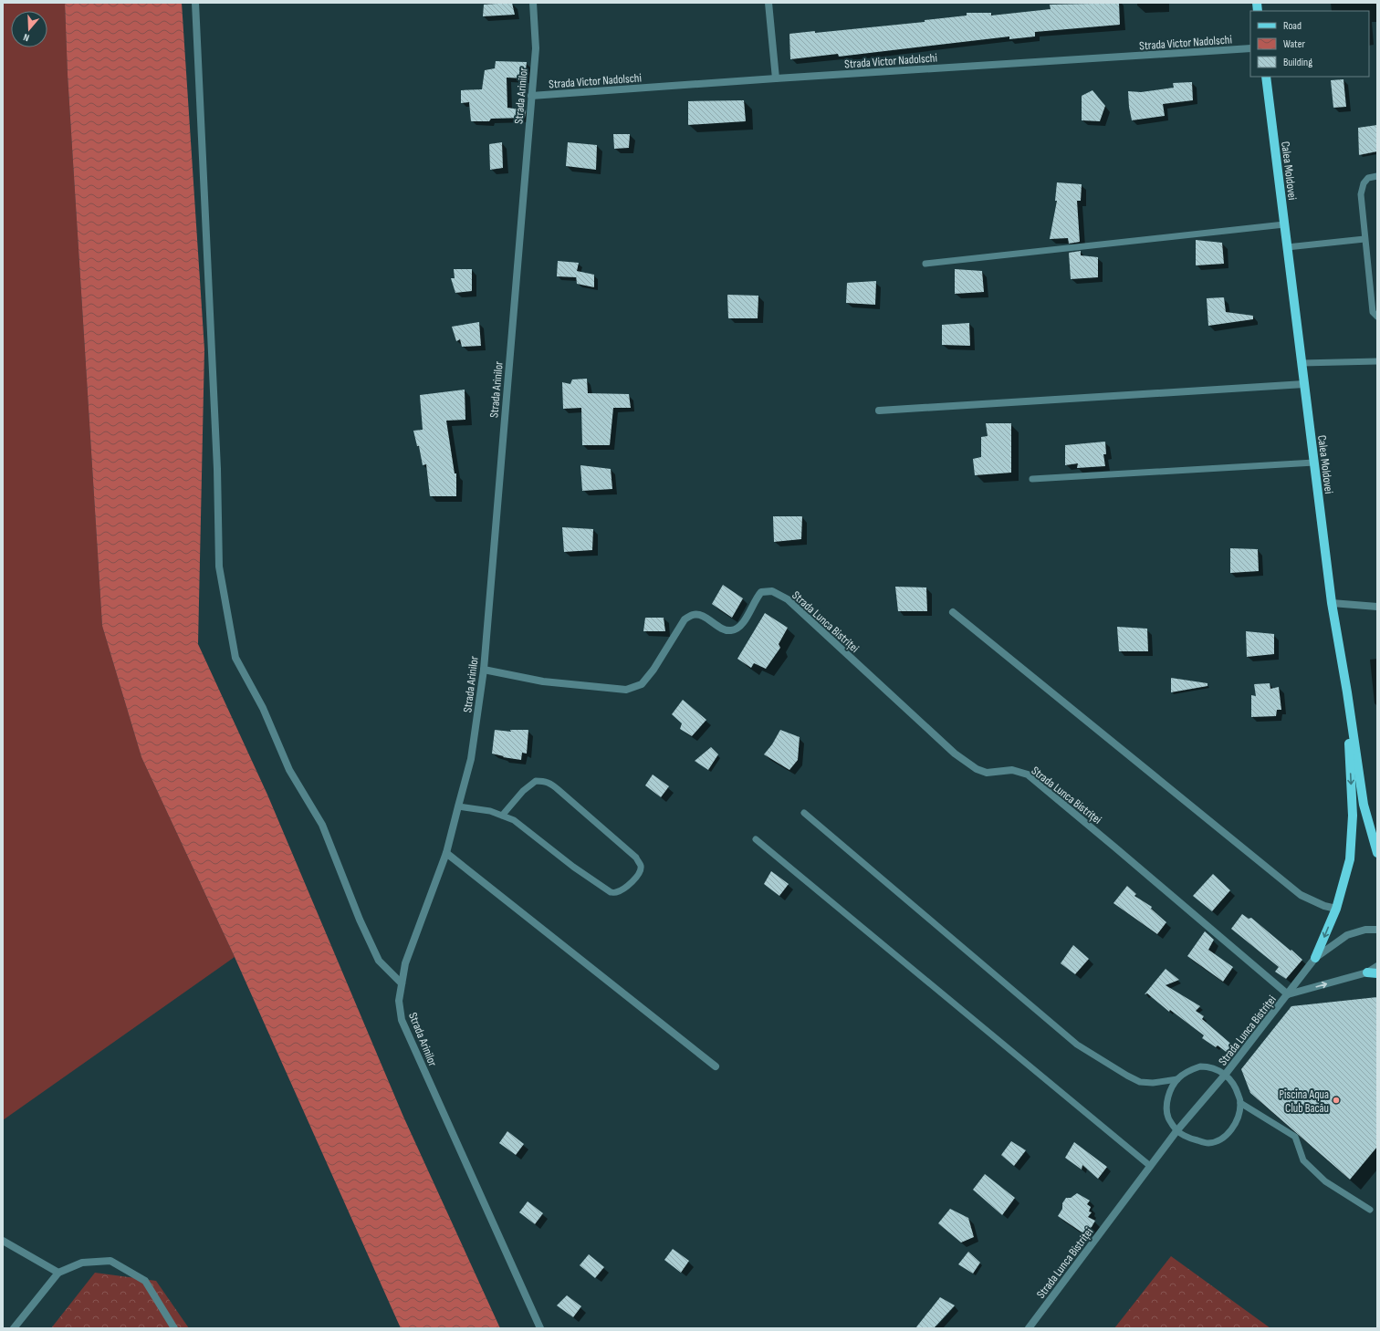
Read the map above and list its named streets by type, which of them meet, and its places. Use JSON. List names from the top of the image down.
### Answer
{
  "streets": {
    "main road": ["Calea Moldovei"],
    "street": ["Strada Victor Nadolschi", "Strada Arinilor", "Strada Lunca Bistriței"]
  },
  "crossings": [
    ["Strada Victor Nadolschi", "Strada Arinilor"],
    ["Strada Arinilor", "Strada Lunca Bistriței"]
  ],
  "places": ["Piscina Aqua Club Bacău"],
  "legend": ["Road", "Water", "Building"],
  "north": "bottom"
}
